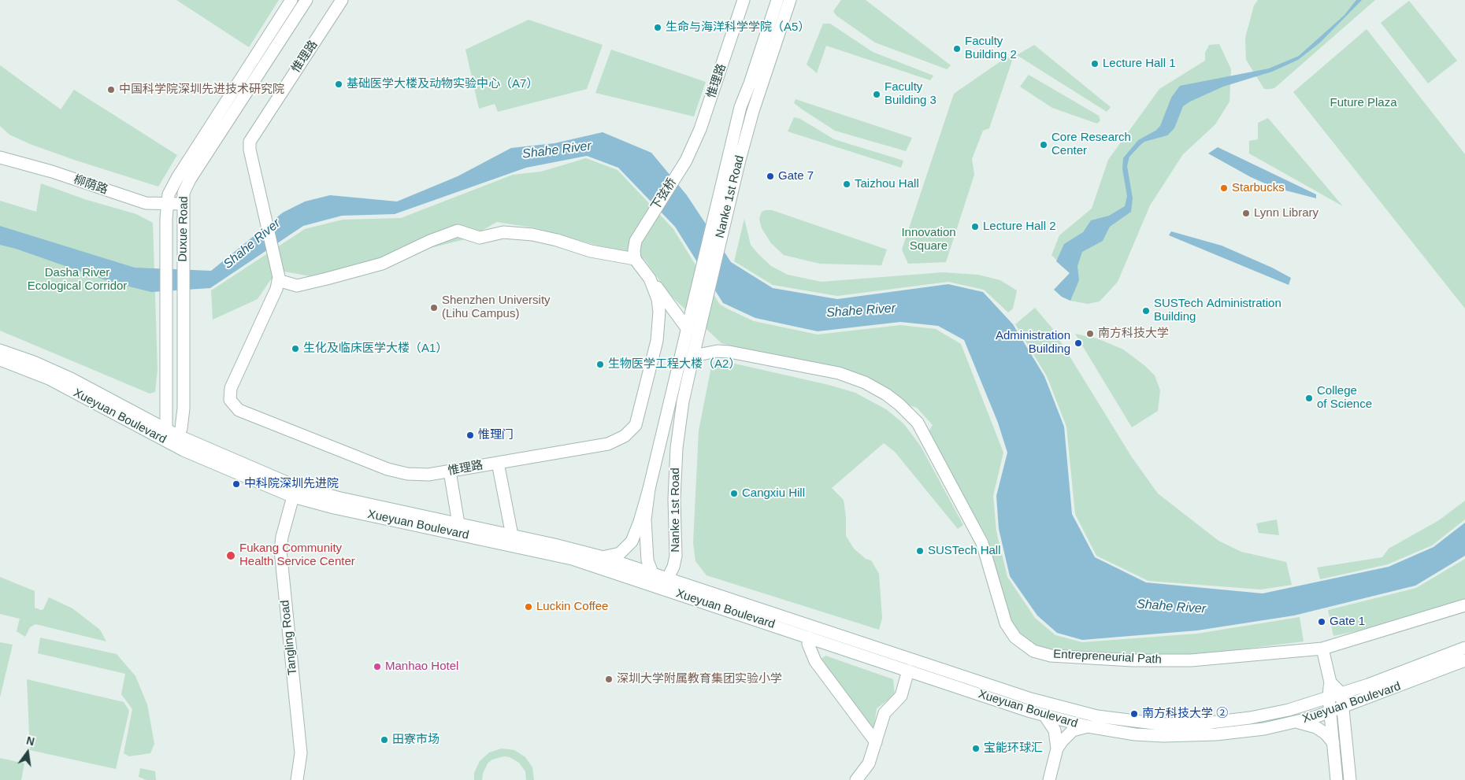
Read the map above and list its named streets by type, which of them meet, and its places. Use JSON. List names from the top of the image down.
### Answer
{
  "streets": {
    "street": [
      "惟理路",
      "柳荫路",
      "下弦桥",
      "Nanke 1st Road",
      "Duxue Road",
      "Xueyuan Boulevard",
      "Tangling Road",
      "Entrepreneurial Path"
    ]
  },
  "crossings": [
    ["惟理路", "下弦桥"],
    ["柳荫路", "Duxue Road"],
    ["Nanke 1st Road", "Xueyuan Boulevard"],
    ["Nanke 1st Road", "Entrepreneurial Path"],
    ["Duxue Road", "Xueyuan Boulevard"],
    ["Xueyuan Boulevard", "Tangling Road"]
  ],
  "water": ["Shahe River"],
  "parks": ["Future Plaza", "Innovation Square", "Dasha River Ecological Corridor"],
  "places": [
    "生命与海洋科学学院（A5）",
    "Faculty Building 2",
    "Lecture Hall 1",
    "基础医学大楼及动物实验中心（A7）",
    "中国科学院深圳先进技术研究院",
    "Faculty Building 3",
    "Core Research Center",
    "Gate 7",
    "Taizhou Hall",
    "Starbucks",
    "Lynn Library",
    "Lecture Hall 2",
    "Shenzhen University (Lihu Campus)",
    "SUSTech Administration Building",
    "南方科技大学",
    "Administration Building",
    "生化及临床医学大楼（A1）",
    "生物医学工程大楼（A2）",
    "College of Science",
    "惟理门",
    "中科院深圳先进院",
    "Cangxiu Hill",
    "SUSTech Hall",
    "Fukang Community Health Service Center",
    "Luckin Coffee",
    "Gate 1",
    "Manhao Hotel",
    "深圳大学附属教育集团实验小学",
    "南方科技大学 ②",
    "田寮市场",
    "宝能环球汇"
  ],
  "north": "top"
}
